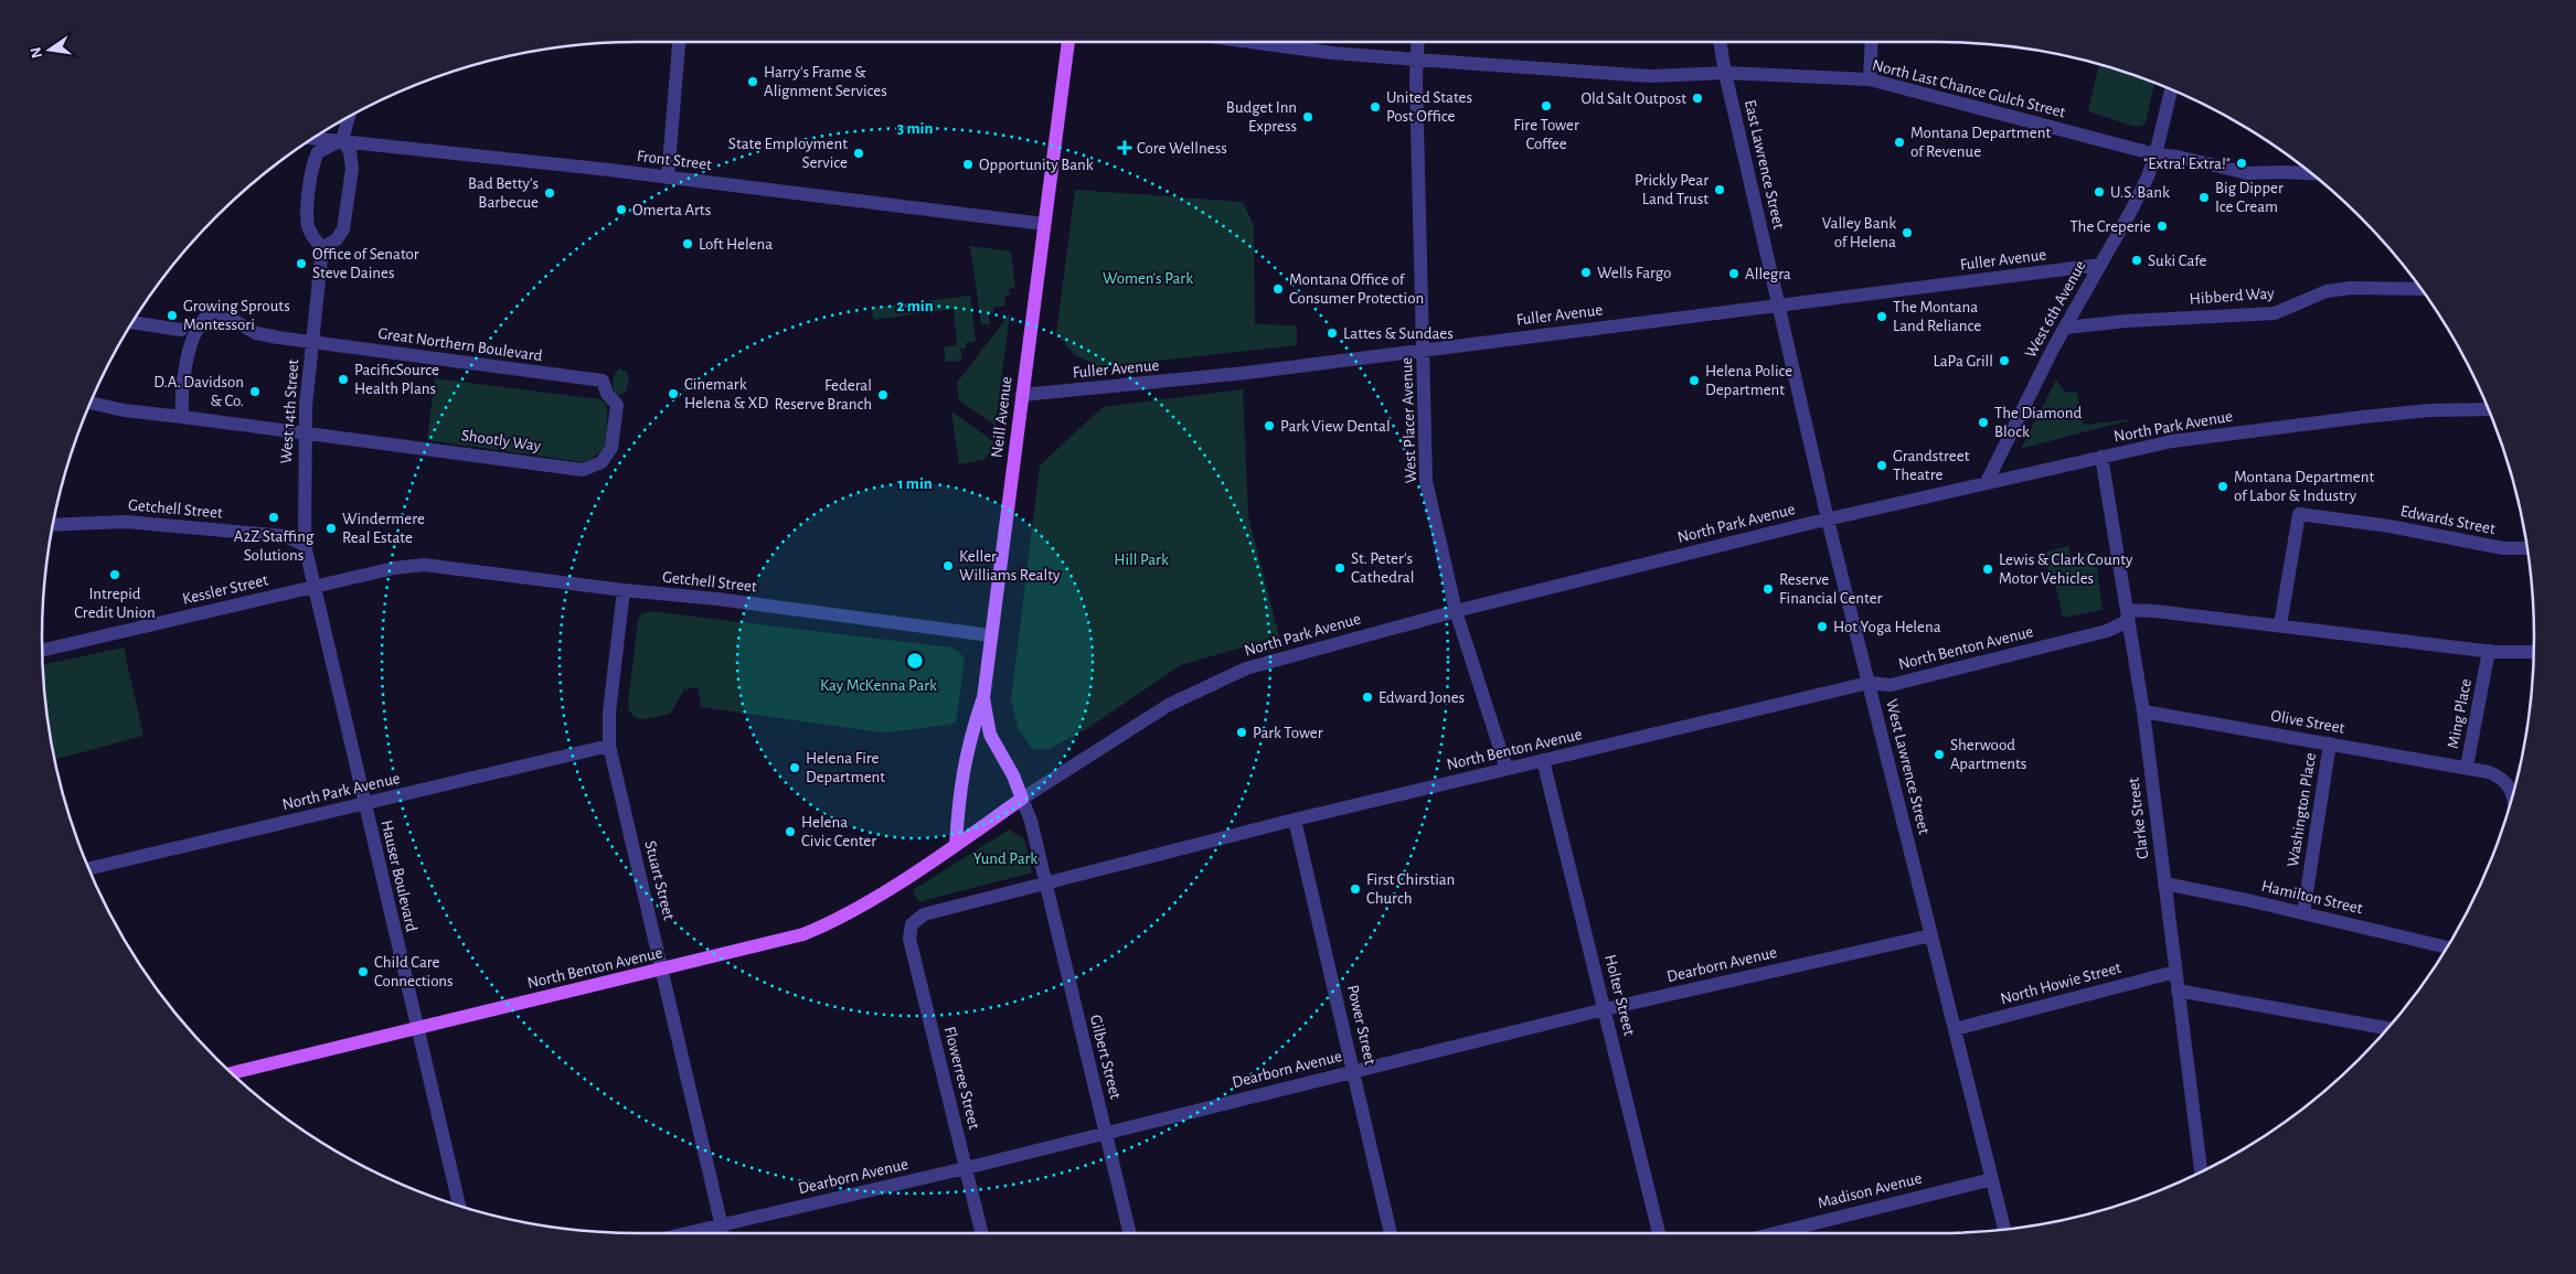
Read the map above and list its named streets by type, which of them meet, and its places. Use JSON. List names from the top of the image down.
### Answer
{
  "streets": {
    "main road": ["Neill Avenue", "North Park Avenue", "North Benton Avenue"],
    "street": [
      "North Last Chance Gulch Street",
      "Front Street",
      "East Lawrence Street",
      "Fuller Avenue",
      "Hibberd Way",
      "West 6th Avenue",
      "Great Northern Boulevard",
      "West 14th Street",
      "West Placer Avenue",
      "Shootly Way",
      "Getchell Street",
      "Edwards Street",
      "Kessler Street",
      "Ming Place",
      "Olive Street",
      "West Lawrence Street",
      "Washington Place",
      "Clarke Street",
      "Hauser Boulevard",
      "Stuart Street",
      "Hamilton Street",
      "Dearborn Avenue",
      "North Howie Street",
      "Holter Street",
      "Power Street",
      "Gilbert Street",
      "Flowerree Street",
      "Madison Avenue"
    ]
  },
  "crossings": [
    ["North Last Chance Gulch Street", "East Lawrence Street"],
    ["North Last Chance Gulch Street", "West 6th Avenue"],
    ["North Last Chance Gulch Street", "West Placer Avenue"],
    ["Front Street", "Neill Avenue"],
    ["East Lawrence Street", "Fuller Avenue"],
    ["East Lawrence Street", "West Lawrence Street"],
    ["Fuller Avenue", "West 6th Avenue"],
    ["Fuller Avenue", "Neill Avenue"],
    ["Fuller Avenue", "West Placer Avenue"],
    ["Fuller Avenue", "West Lawrence Street"],
    ["Hibberd Way", "West 6th Avenue"],
    ["West 6th Avenue", "North Park Avenue"],
    ["Great Northern Boulevard", "West 14th Street"],
    ["Great Northern Boulevard", "Shootly Way"],
    ["West 14th Street", "Shootly Way"],
    ["West 14th Street", "Getchell Street"],
    ["West 14th Street", "Hauser Boulevard"],
    ["Neill Avenue", "North Park Avenue"],
    ["Neill Avenue", "Getchell Street"],
    ["West Placer Avenue", "North Park Avenue"],
    ["West Placer Avenue", "North Benton Avenue"],
    ["North Park Avenue", "North Benton Avenue"],
    ["North Park Avenue", "West Lawrence Street"],
    ["North Park Avenue", "Clarke Street"],
    ["North Park Avenue", "Hauser Boulevard"],
    ["North Park Avenue", "Stuart Street"],
    ["Getchell Street", "Kessler Street"],
    ["Getchell Street", "Hauser Boulevard"],
    ["Getchell Street", "Stuart Street"],
    ["Edwards Street", "North Benton Avenue"],
    ["Kessler Street", "Hauser Boulevard"],
    ["North Benton Avenue", "Ming Place"],
    ["North Benton Avenue", "West Lawrence Street"],
    ["North Benton Avenue", "Clarke Street"],
    ["North Benton Avenue", "Hauser Boulevard"],
    ["North Benton Avenue", "Stuart Street"],
    ["North Benton Avenue", "Holter Street"],
    ["North Benton Avenue", "Power Street"],
    ["North Benton Avenue", "Gilbert Street"],
    ["North Benton Avenue", "Flowerree Street"],
    ["Ming Place", "Olive Street"],
    ["Olive Street", "Washington Place"],
    ["Olive Street", "Clarke Street"],
    ["West Lawrence Street", "Dearborn Avenue"],
    ["West Lawrence Street", "North Howie Street"],
    ["West Lawrence Street", "Madison Avenue"],
    ["Washington Place", "Hamilton Street"],
    ["Clarke Street", "Hamilton Street"],
    ["Clarke Street", "North Howie Street"],
    ["Stuart Street", "Dearborn Avenue"],
    ["Dearborn Avenue", "Holter Street"],
    ["Dearborn Avenue", "Power Street"],
    ["Dearborn Avenue", "Gilbert Street"],
    ["Dearborn Avenue", "Flowerree Street"]
  ],
  "parks": [
    "Women's Park",
    "Hill Park",
    "Kay McKenna Park",
    "Yund Park"
  ],
  "places": {
    "other": [
      "Harry's Frame & Alignment Services",
      "Old Salt Outpost",
      "Fire Tower Coffee",
      "United States Post Office",
      "Budget Inn Express",
      "Montana Department of Revenue",
      "State Employment Service",
      "\"Extra! Extra!\"",
      "Opportunity Bank",
      "Prickly Pear Land Trust",
      "U.S. Bank",
      "Bad Betty's Barbecue",
      "Big Dipper Ice Cream",
      "Omerta Arts",
      "The Creperie",
      "Valley Bank of Helena",
      "Loft Helena",
      "Suki Cafe",
      "Office of Senator Steve Daines",
      "Wells Fargo",
      "Allegra",
      "Montana Office of Consumer Protection",
      "Growing Sprouts Montessori",
      "The Montana Land Reliance",
      "Lattes & Sundaes",
      "LaPa Grill",
      "PacificSource Health Plans",
      "Helena Police Department",
      "D.A. Davidson & Co.",
      "Cinemark Helena & XD",
      "Federal Reserve Branch",
      "The Diamond Block",
      "Park View Dental",
      "Grandstreet Theatre",
      "Montana Department of Labor & Industry",
      "A2Z Staffing Solutions",
      "Windermere Real Estate",
      "Keller Williams Realty",
      "St. Peter's Cathedral",
      "Lewis & Clark County Motor Vehicles",
      "Intrepid Credit Union",
      "Reserve Financial Center",
      "Hot Yoga Helena",
      "Edward Jones",
      "Park Tower",
      "Sherwood Apartments",
      "Helena Fire Department",
      "Helena Civic Center",
      "First Chirstian Church",
      "Child Care Connections"
    ],
    "health": ["Core Wellness"]
  },
  "north": "left",
  "rings": ["3 min", "2 min", "1 min"]
}
